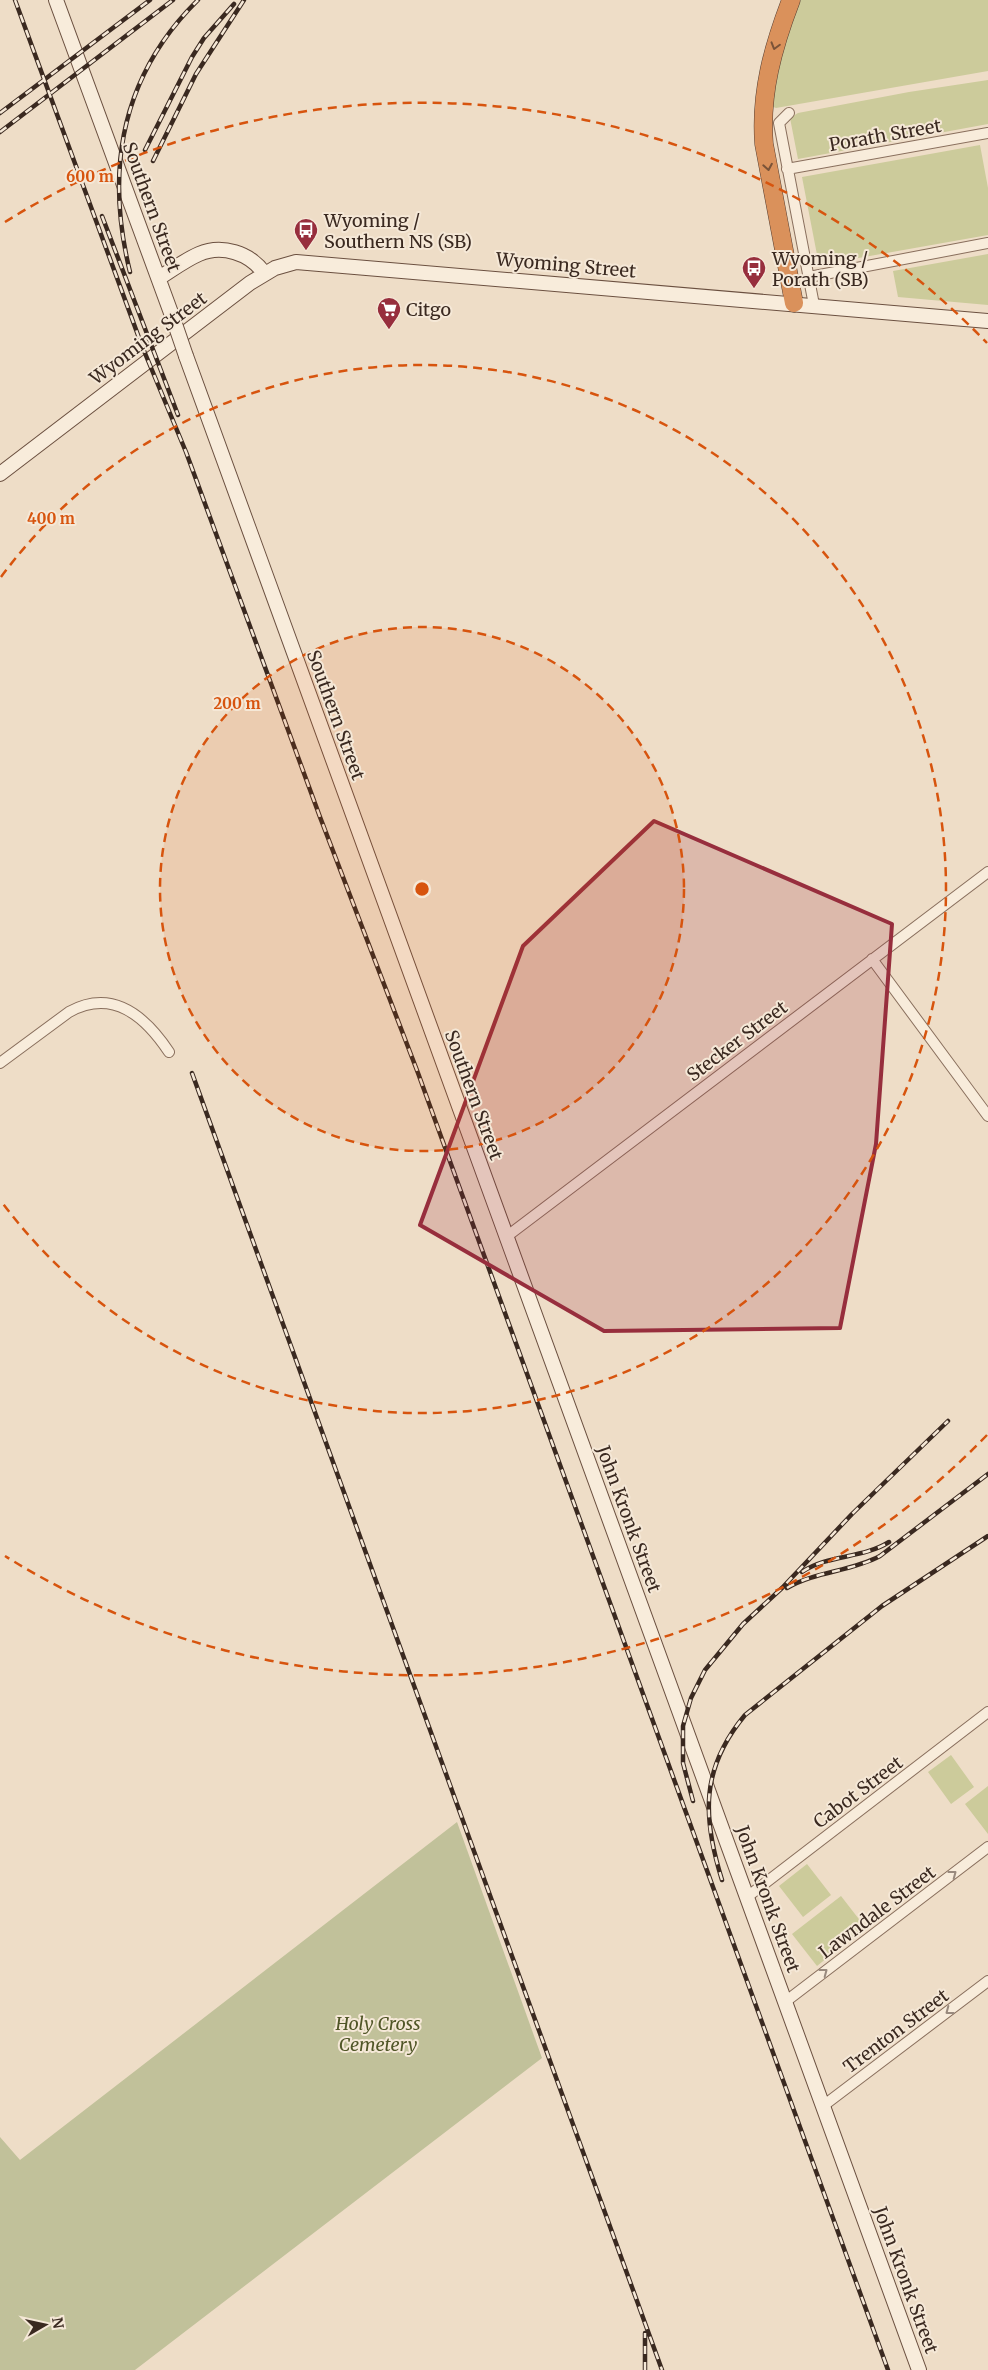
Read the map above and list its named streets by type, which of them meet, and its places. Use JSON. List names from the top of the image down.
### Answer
{
  "streets": {
    "street": [
      "Porath Street",
      "Southern Street",
      "Wyoming Street",
      "Stecker Street",
      "John Kronk Street",
      "Cabot Street",
      "Lawndale Street",
      "Trenton Street"
    ]
  },
  "crossings": [
    ["Southern Street", "Stecker Street"],
    ["Southern Street", "John Kronk Street"],
    ["John Kronk Street", "Cabot Street"],
    ["John Kronk Street", "Lawndale Street"],
    ["John Kronk Street", "Trenton Street"]
  ],
  "one_way": ["Lawndale Street", "Trenton Street"],
  "parks": ["Holy Cross Cemetery"],
  "places": {
    "bus stop": ["Wyoming / Southern NS (SB)", "Wyoming / Porath (SB)"],
    "supermarket": ["Citgo"]
  },
  "north": "right",
  "rings": ["600 m", "400 m", "200 m"]
}
